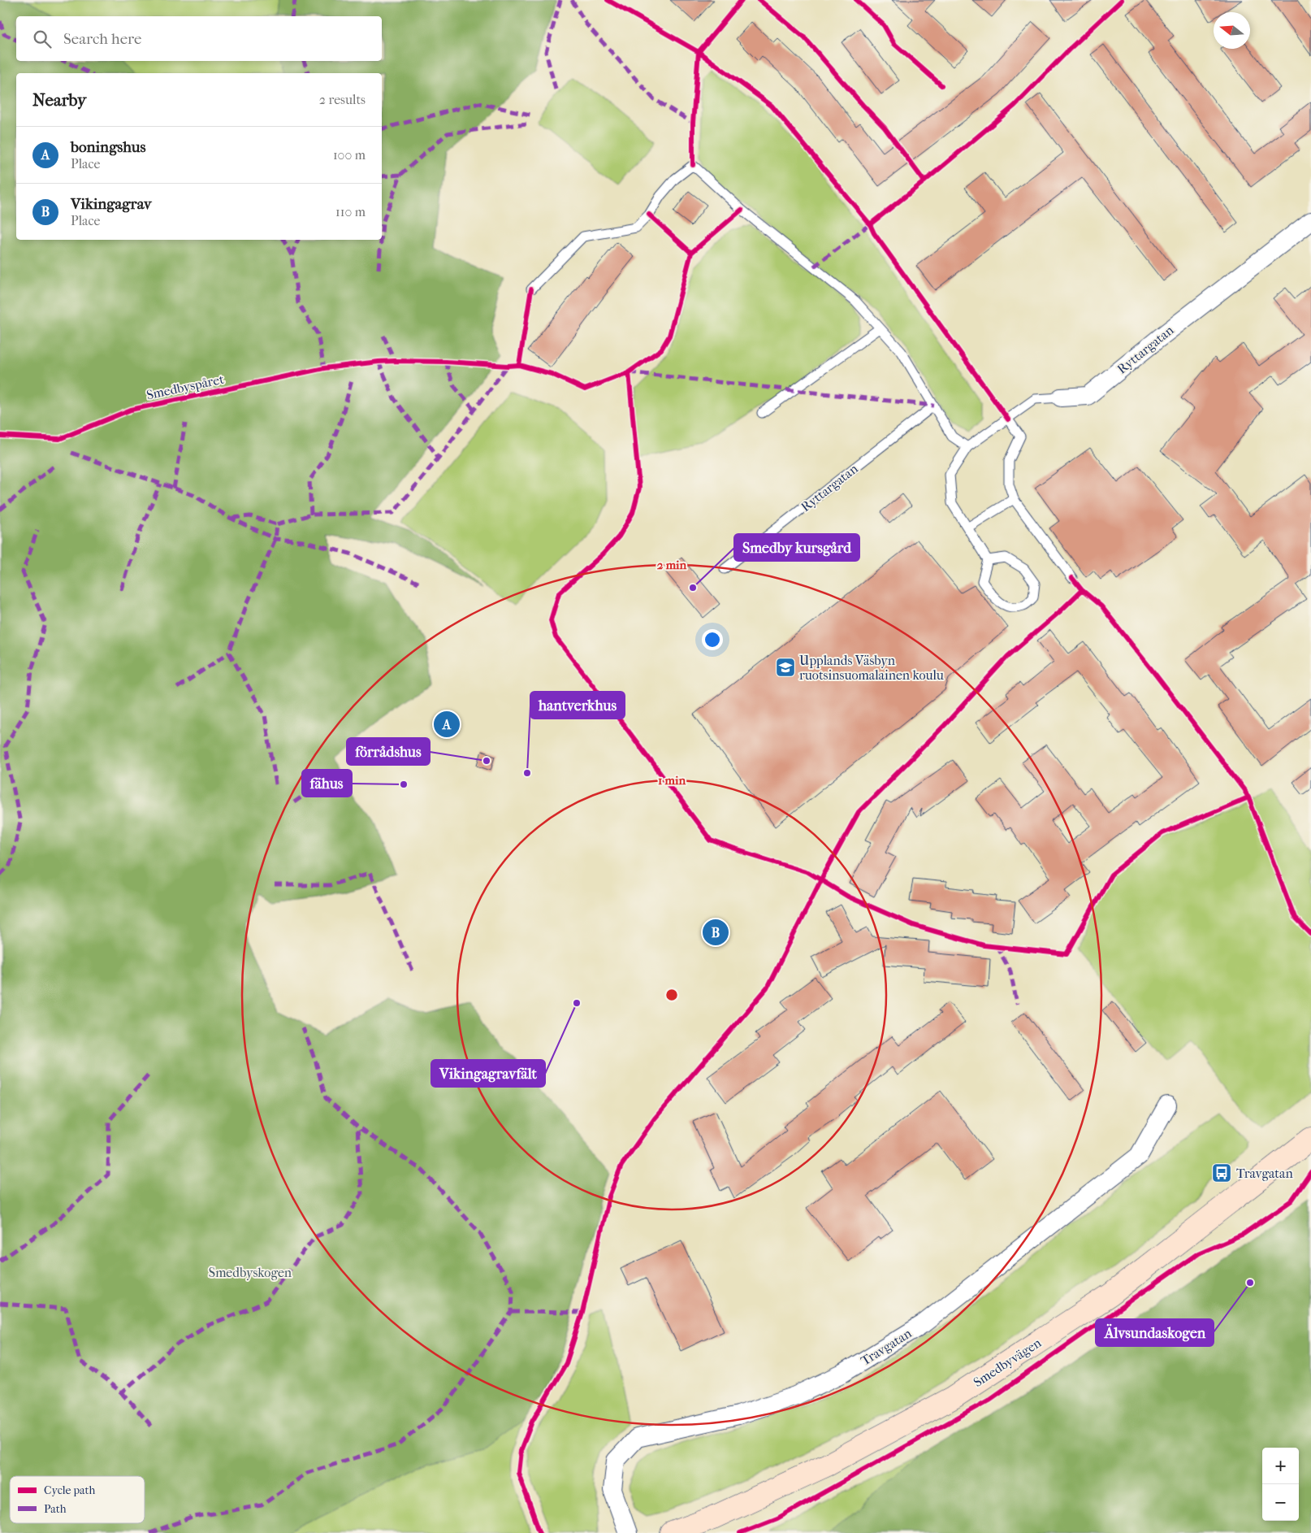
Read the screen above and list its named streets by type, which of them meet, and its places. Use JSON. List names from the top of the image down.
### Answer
{
  "streets": {
    "street": ["Ryttargatan", "Travgatan", "Smedbyvägen"],
    "cycle path": ["Smedbyspåret"]
  },
  "parks": ["Smedbyskogen"],
  "places": {
    "other": [
      "Smedby kursgård",
      "förrådshus",
      "hantverkhus",
      "fähus",
      "Vikingagravfält",
      "Älvsundaskogen"
    ],
    "school or university": ["Upplands Väsbyn ruotsinsuomalainen koulu"],
    "bus stop": ["Travgatan"]
  },
  "legend": ["Cycle path", "Path"],
  "north": "left",
  "page": {
    "search": "Search here",
    "heading": ["Nearby", "2 results"],
    "list": [
      {
        "mark": "A",
        "name": "boningshus",
        "note": "Place",
        "value": "100 m"
      },
      {
        "mark": "B",
        "name": "Vikingagrav",
        "note": "Place",
        "value": "110 m"
      }
    ],
    "pins": ["A", "B"],
    "map_buttons": ["+", "−"]
  },
  "rings": ["2 min", "1 min"]
}
